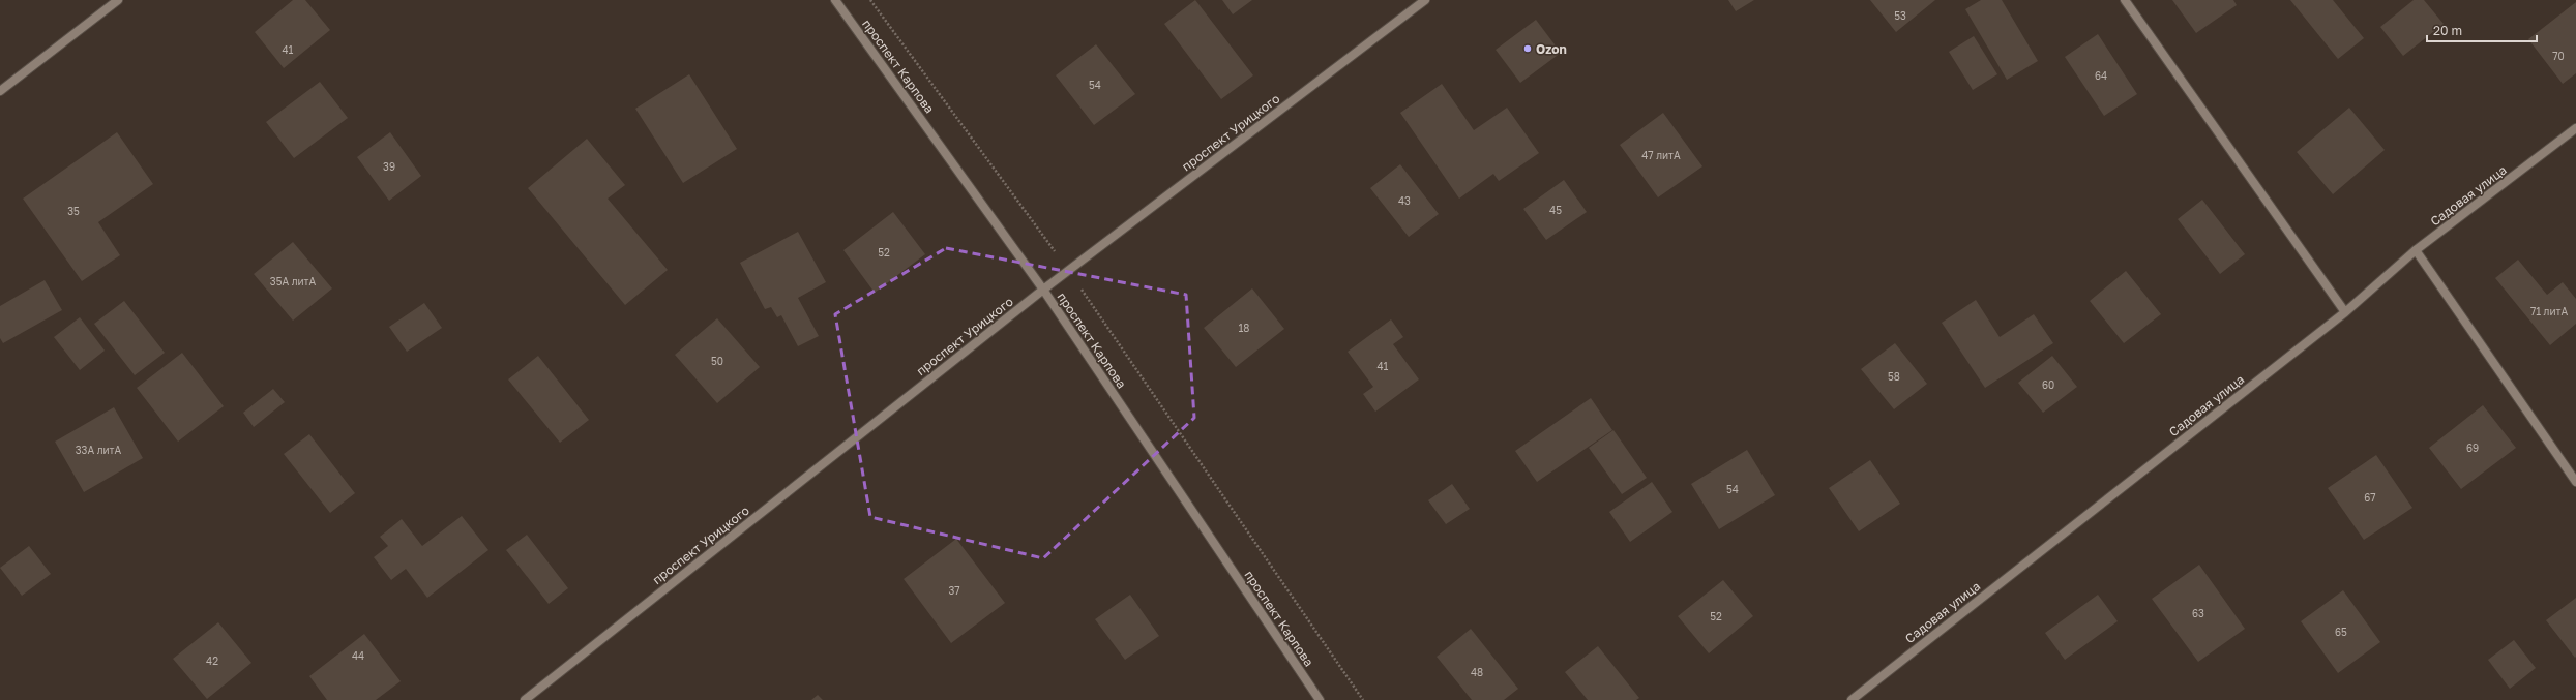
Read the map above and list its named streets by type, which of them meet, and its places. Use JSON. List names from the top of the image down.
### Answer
{
  "streets": {
    "street": ["проспект Карпова", "проспект Урицкого", "Садовая улица"]
  },
  "crossings": [
    ["проспект Карпова", "проспект Урицкого"]
  ],
  "places": ["Ozon"],
  "house_numbers": [
    "53",
    "41",
    "70",
    "64",
    "54",
    "47 литА",
    "39",
    "43",
    "45",
    "35",
    "52",
    "35А литА",
    "71 литА",
    "18",
    "50",
    "41",
    "58",
    "60",
    "69",
    "33А литА",
    "54",
    "67",
    "37",
    "63",
    "52",
    "65",
    "44",
    "42",
    "48"
  ],
  "scale_bar": "20 m"
}
